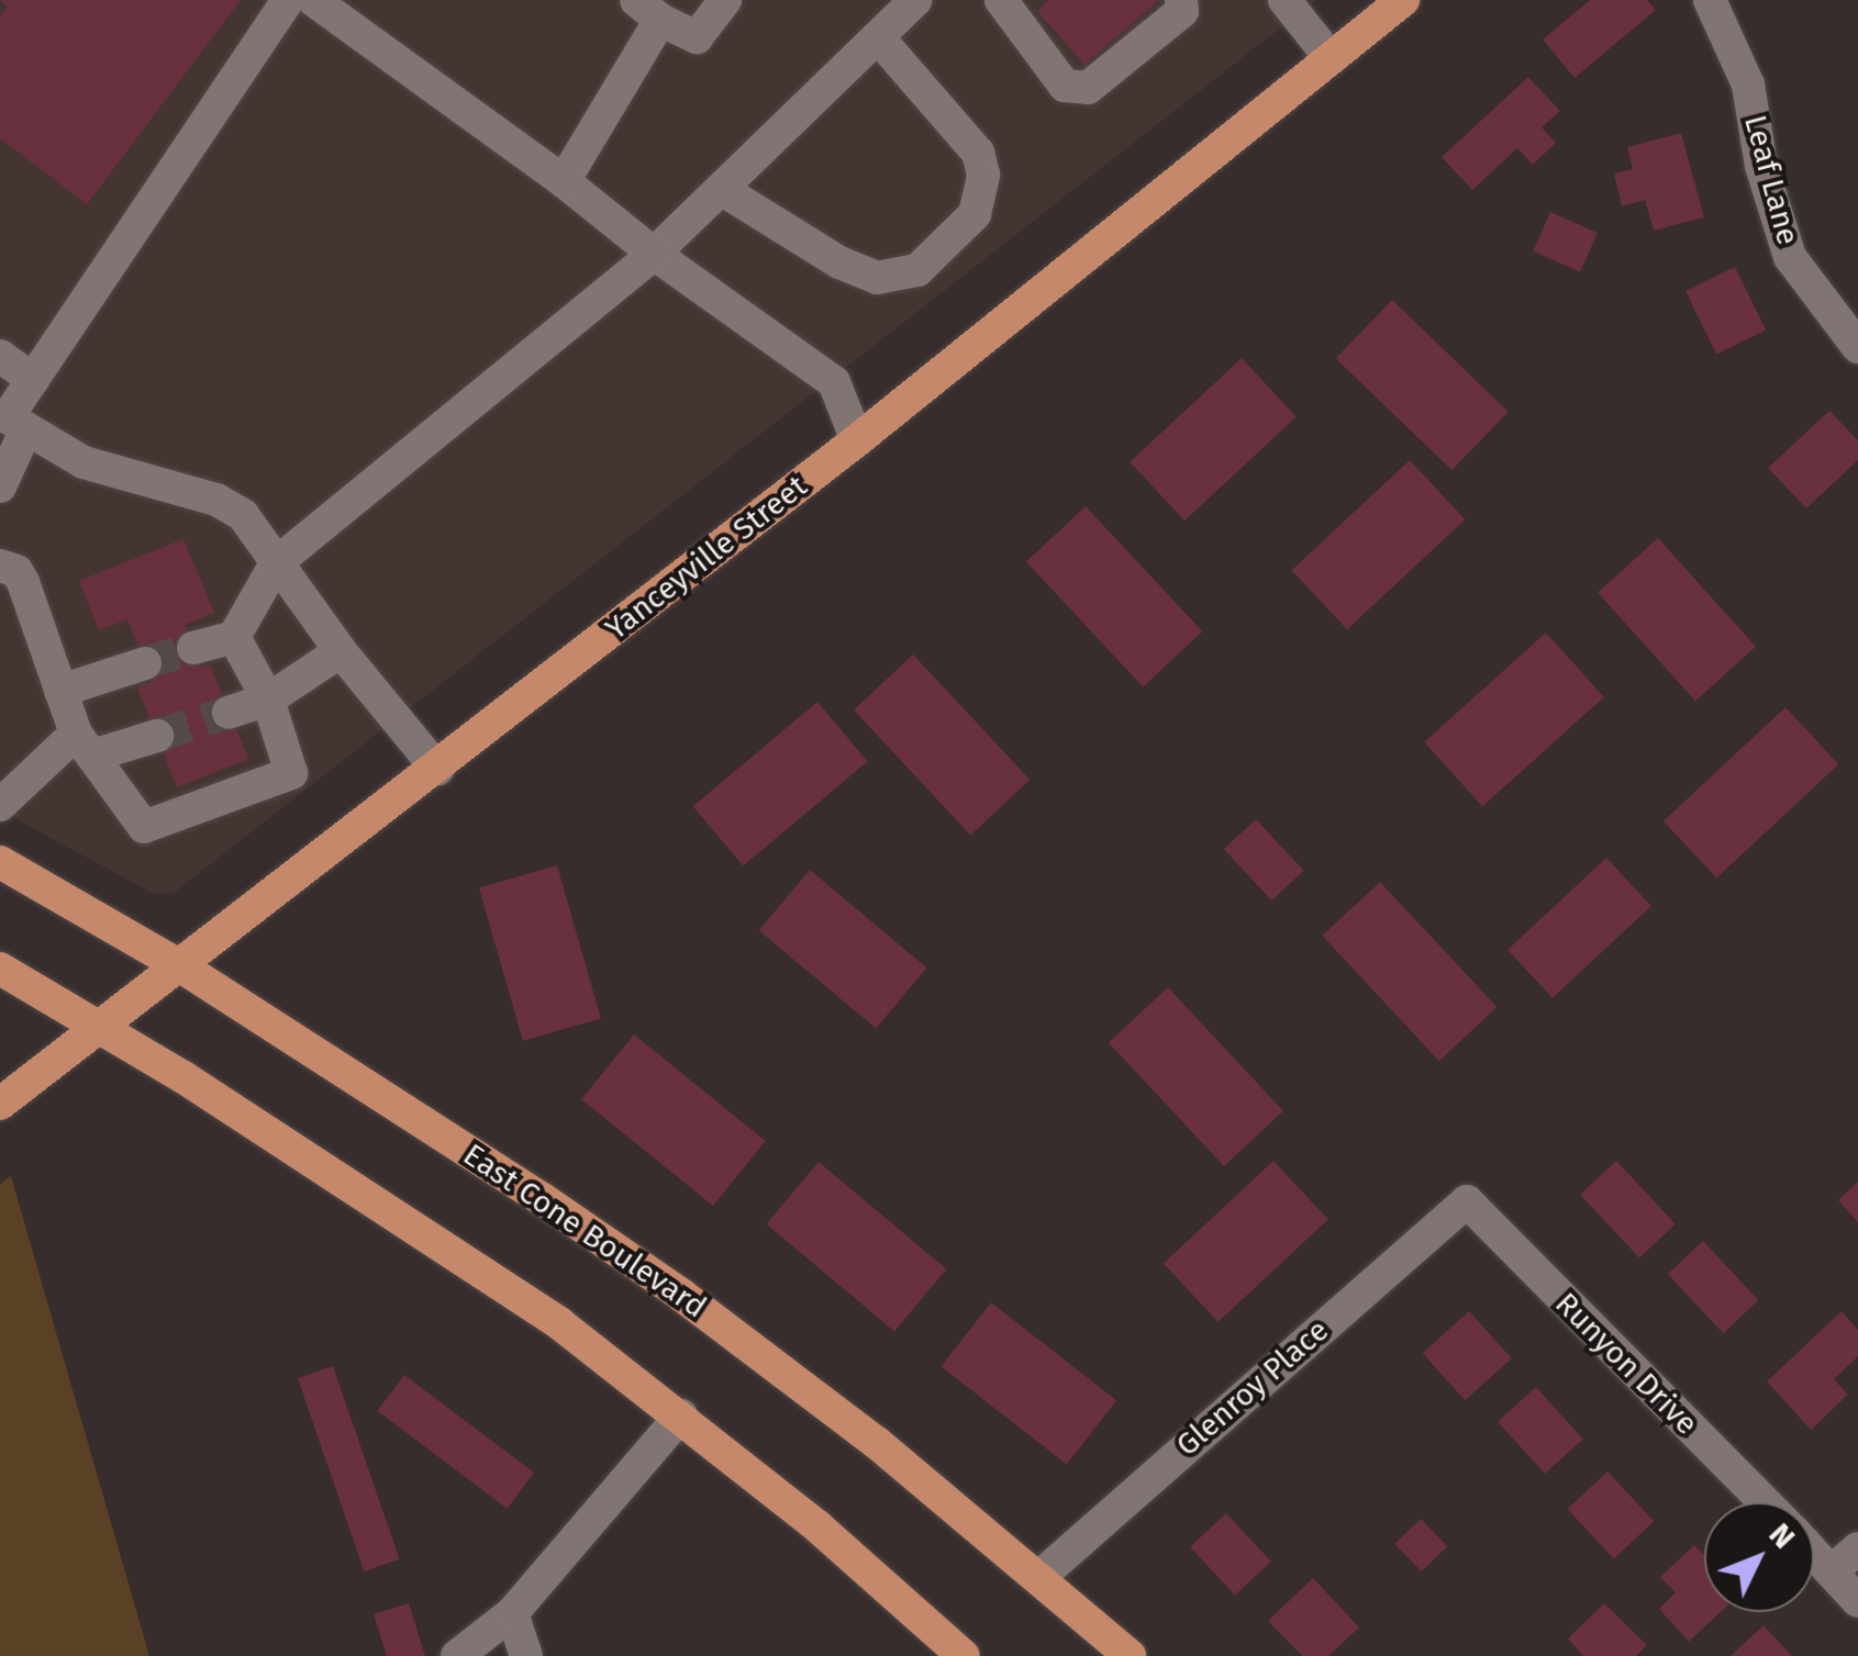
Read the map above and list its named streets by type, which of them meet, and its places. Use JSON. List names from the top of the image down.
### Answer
{
  "streets": {
    "main road": ["Yanceyville Street", "East Cone Boulevard"],
    "street": ["Leaf Lane", "Runyon Drive", "Glenroy Place"]
  },
  "crossings": [
    ["Yanceyville Street", "East Cone Boulevard"],
    ["East Cone Boulevard", "Glenroy Place"],
    ["Runyon Drive", "Glenroy Place"]
  ],
  "north": "top right"
}
